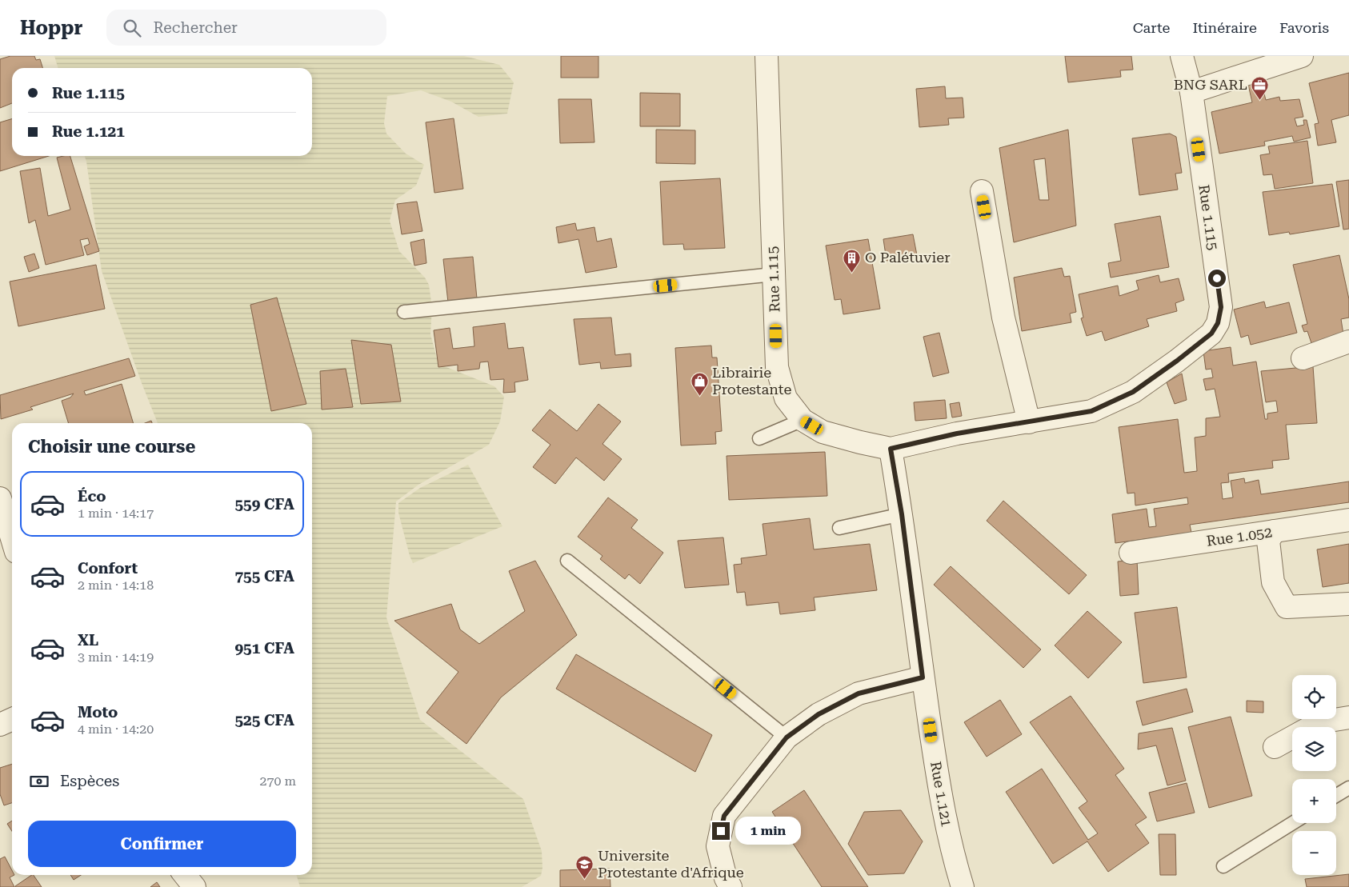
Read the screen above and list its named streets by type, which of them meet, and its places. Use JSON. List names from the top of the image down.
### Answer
{
  "streets": {
    "street": ["Rue 1.115", "Rue 1.052", "Rue 1.121"]
  },
  "crossings": [
    ["Rue 1.115", "Rue 1.121"]
  ],
  "places": {
    "office": ["BNG SARL"],
    "building": ["O Palétuvier"],
    "shop": ["Librairie Protestante"],
    "school or university": ["Universite Protestante d'Afrique"]
  },
  "page": {
    "header": "Hoppr",
    "search": "Rechercher",
    "nav": ["Carte", "Itinéraire", "Favoris"],
    "banner": ["Rue 1.115", "Rue 1.121"],
    "heading": "Choisir une course",
    "list": [
      {
        "name": "Éco",
        "note": "1 min · 14:17",
        "value": "559 CFA"
      },
      {
        "name": "Confort",
        "note": "2 min · 14:18",
        "value": "755 CFA"
      },
      {
        "name": "XL",
        "note": "3 min · 14:19",
        "value": "951 CFA"
      },
      {
        "name": "Moto",
        "note": "4 min · 14:20",
        "value": "525 CFA"
      }
    ],
    "map_buttons": ["+", "−"],
    "pay": ["Espèces", "270 m"],
    "buttons": "Confirmer",
    "bubble": "1 min"
  }
}
